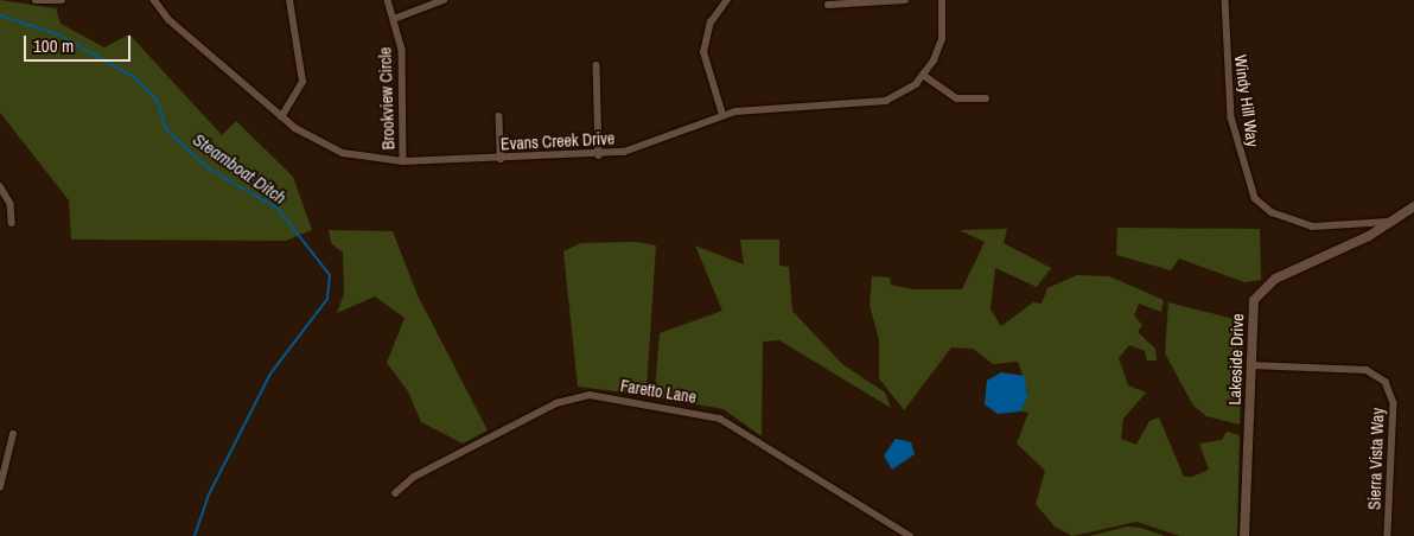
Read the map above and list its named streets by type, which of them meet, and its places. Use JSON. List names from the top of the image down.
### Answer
{
  "streets": {
    "street": [
      "Brookview Circle",
      "Windy Hill Way",
      "Evans Creek Drive",
      "Lakeside Drive",
      "Faretto Lane",
      "Sierra Vista Way"
    ]
  },
  "crossings": [
    ["Brookview Circle", "Evans Creek Drive"],
    ["Windy Hill Way", "Lakeside Drive"],
    ["Lakeside Drive", "Sierra Vista Way"]
  ],
  "water": ["Steamboat Ditch"],
  "scale_bar": "100 m"
}
